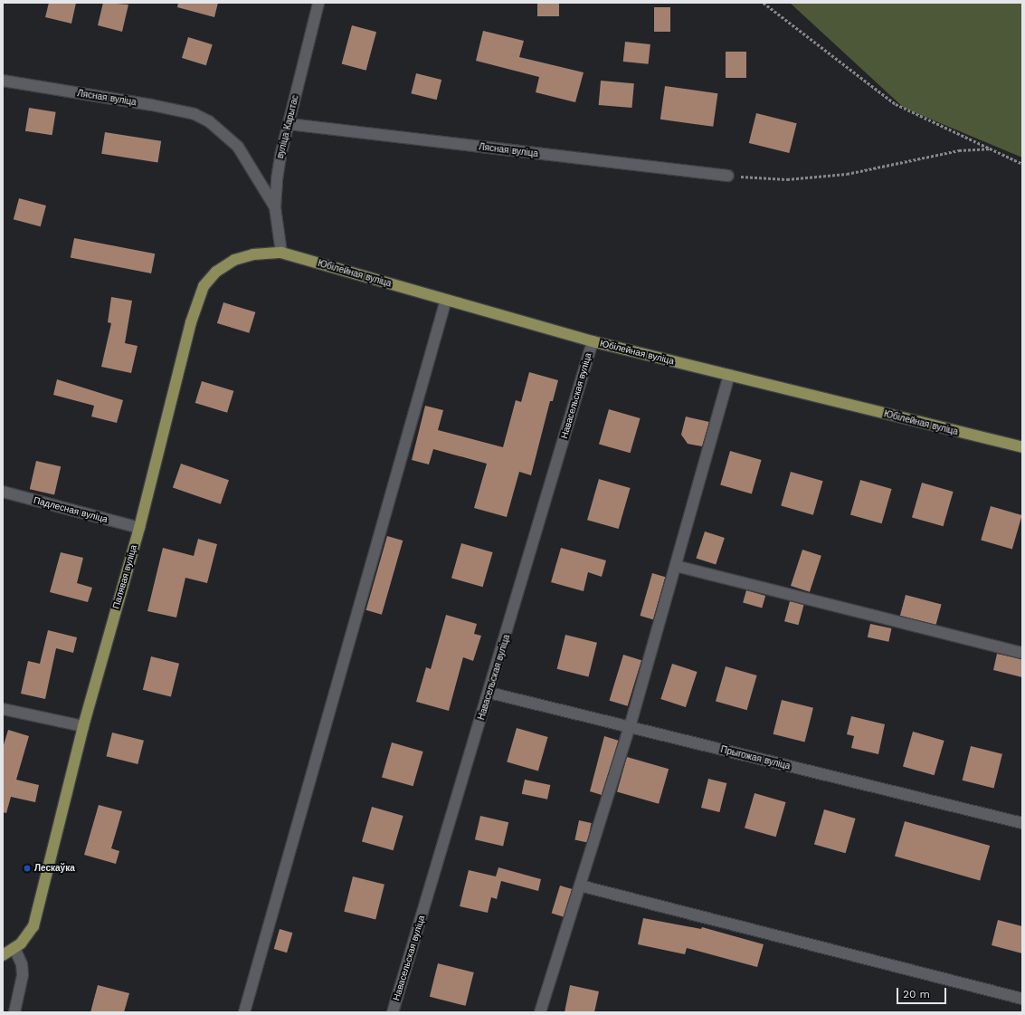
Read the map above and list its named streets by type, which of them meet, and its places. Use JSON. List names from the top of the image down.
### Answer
{
  "streets": {
    "main road": ["Юбілейная вуліца", "Палявая вуліца"],
    "street": [
      "Лясная вуліца",
      "вуліца Карытас",
      "Навасельская вуліца",
      "Падлесная вуліца",
      "Прыгожая вуліца"
    ]
  },
  "crossings": [
    ["Лясная вуліца", "вуліца Карытас"],
    ["вуліца Карытас", "Юбілейная вуліца"],
    ["Юбілейная вуліца", "Навасельская вуліца"],
    ["Юбілейная вуліца", "Палявая вуліца"],
    ["Навасельская вуліца", "Прыгожая вуліца"],
    ["Падлесная вуліца", "Палявая вуліца"]
  ],
  "places": ["Лескаўка"],
  "scale_bar": "20 m"
}
